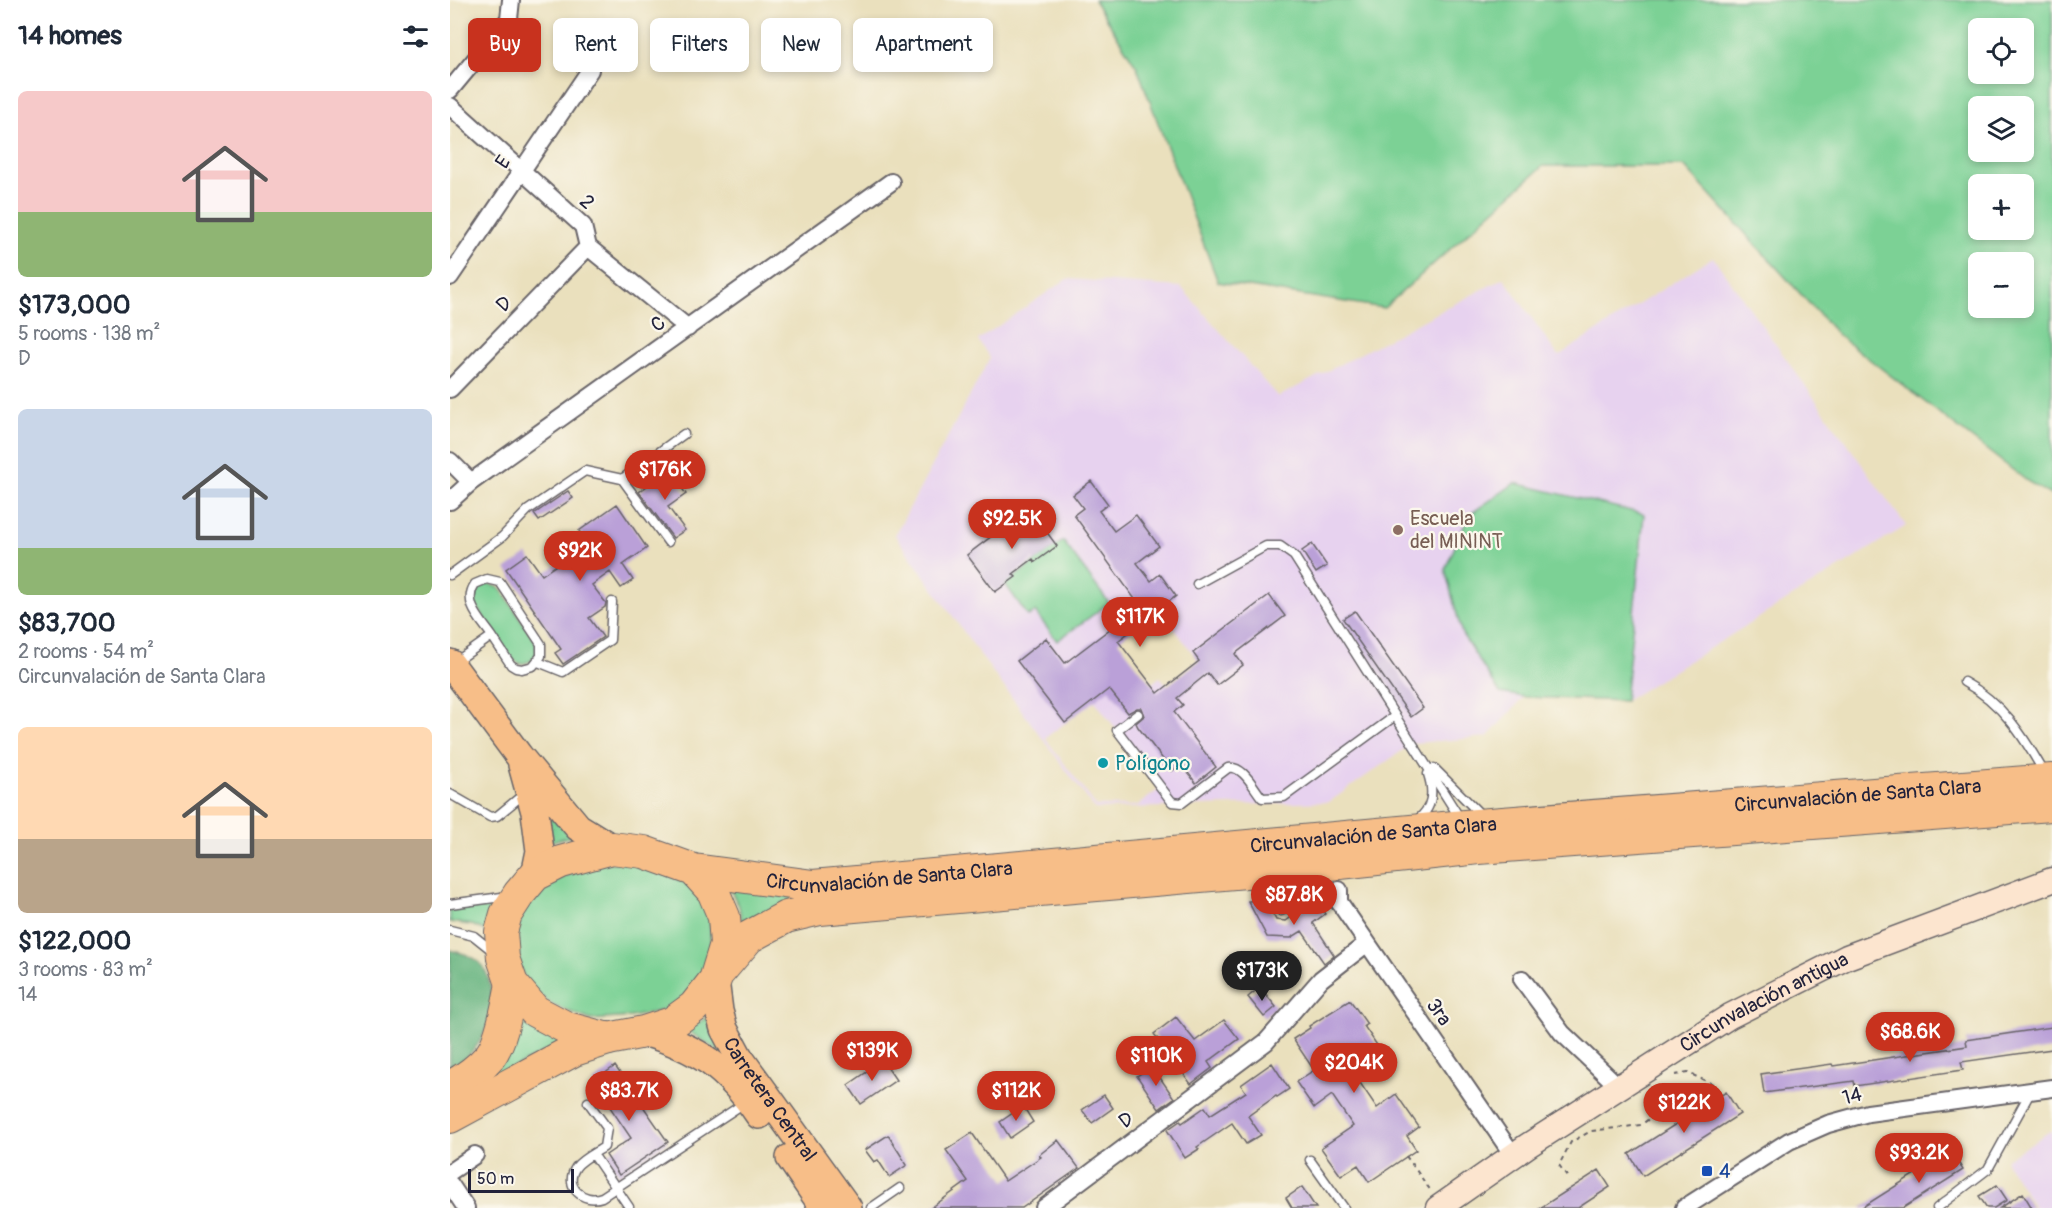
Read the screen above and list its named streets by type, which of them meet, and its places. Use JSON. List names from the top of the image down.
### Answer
{
  "streets": {
    "highway": ["Circunvalación de Santa Clara"],
    "main road": ["Carretera Central"],
    "street": [
      "E",
      "2",
      "D",
      "C",
      "Circunvalación antigua",
      "3ra",
      "14"
    ]
  },
  "crossings": [
    ["E", "2"],
    ["2", "D"],
    ["2", "C"],
    ["D", "3ra"],
    ["Circunvalación de Santa Clara", "Carretera Central"],
    ["Circunvalación antigua", "3ra"]
  ],
  "places": {
    "other": ["Escuela del MININT", "Polígono"],
    "transit": ["4"]
  },
  "scale_bar": "50 m",
  "page": {
    "heading": "14 homes",
    "map_buttons": ["+", "−"],
    "chip": [
      "Buy",
      "Rent",
      "Filters",
      "New",
      "Apartment"
    ],
    "list": [
      {
        "name": "$173,000",
        "note": "5 rooms · 138 m² · D"
      },
      {
        "name": "$83,700",
        "note": "2 rooms · 54 m² · Circunvalación de Santa Clara"
      },
      {
        "name": "$122,000",
        "note": "3 rooms · 83 m² · 14"
      }
    ],
    "price": [
      "$176K",
      "$92.5K",
      "$92K",
      "$117K",
      "$87.8K",
      "$173K",
      "$68.6K",
      "$139K",
      "$110K",
      "$204K",
      "$83.7K",
      "$112K",
      "$122K",
      "$93.2K"
    ],
    "scale": "50 m"
  }
}
